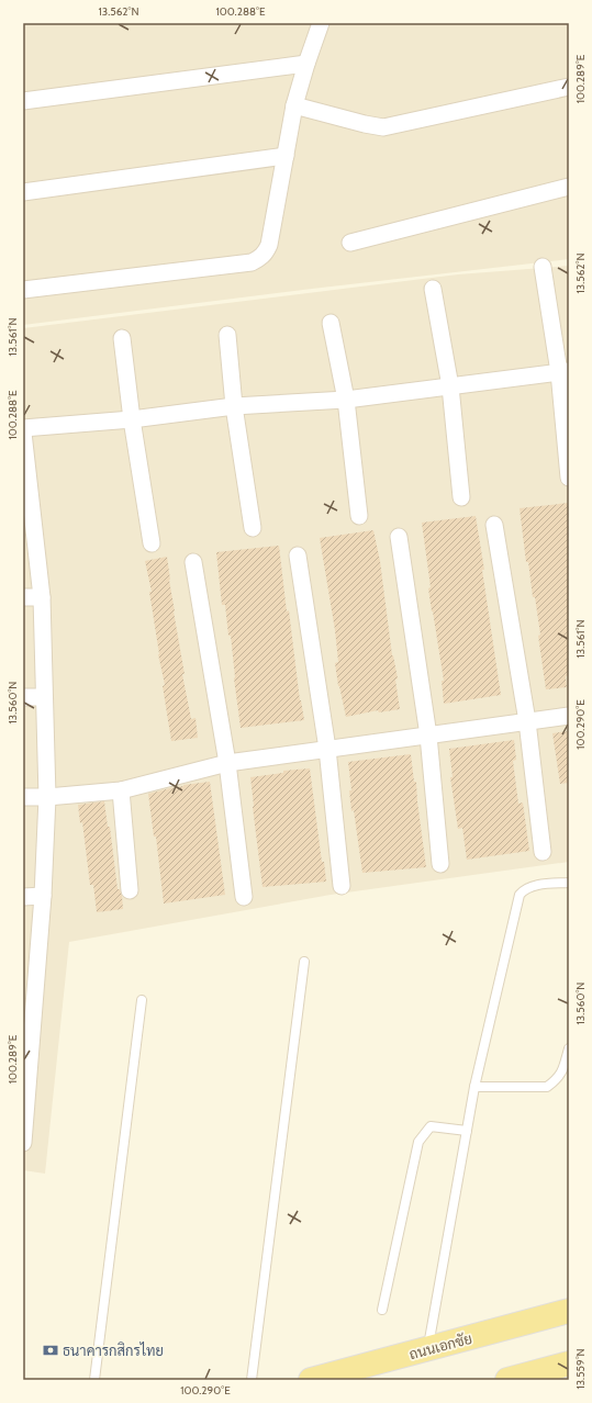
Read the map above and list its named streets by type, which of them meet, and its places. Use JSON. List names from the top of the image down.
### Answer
{
  "streets": {
    "main road": ["ถนนเอกชัย"]
  },
  "places": {
    "bank": ["ธนาคารกสิกรไทย"]
  },
  "coordinates": [
    "13.562°N",
    "100.288°E",
    "100.289°E",
    "13.561°N",
    "13.560°N",
    "100.290°E",
    "13.559°N"
  ]
}
